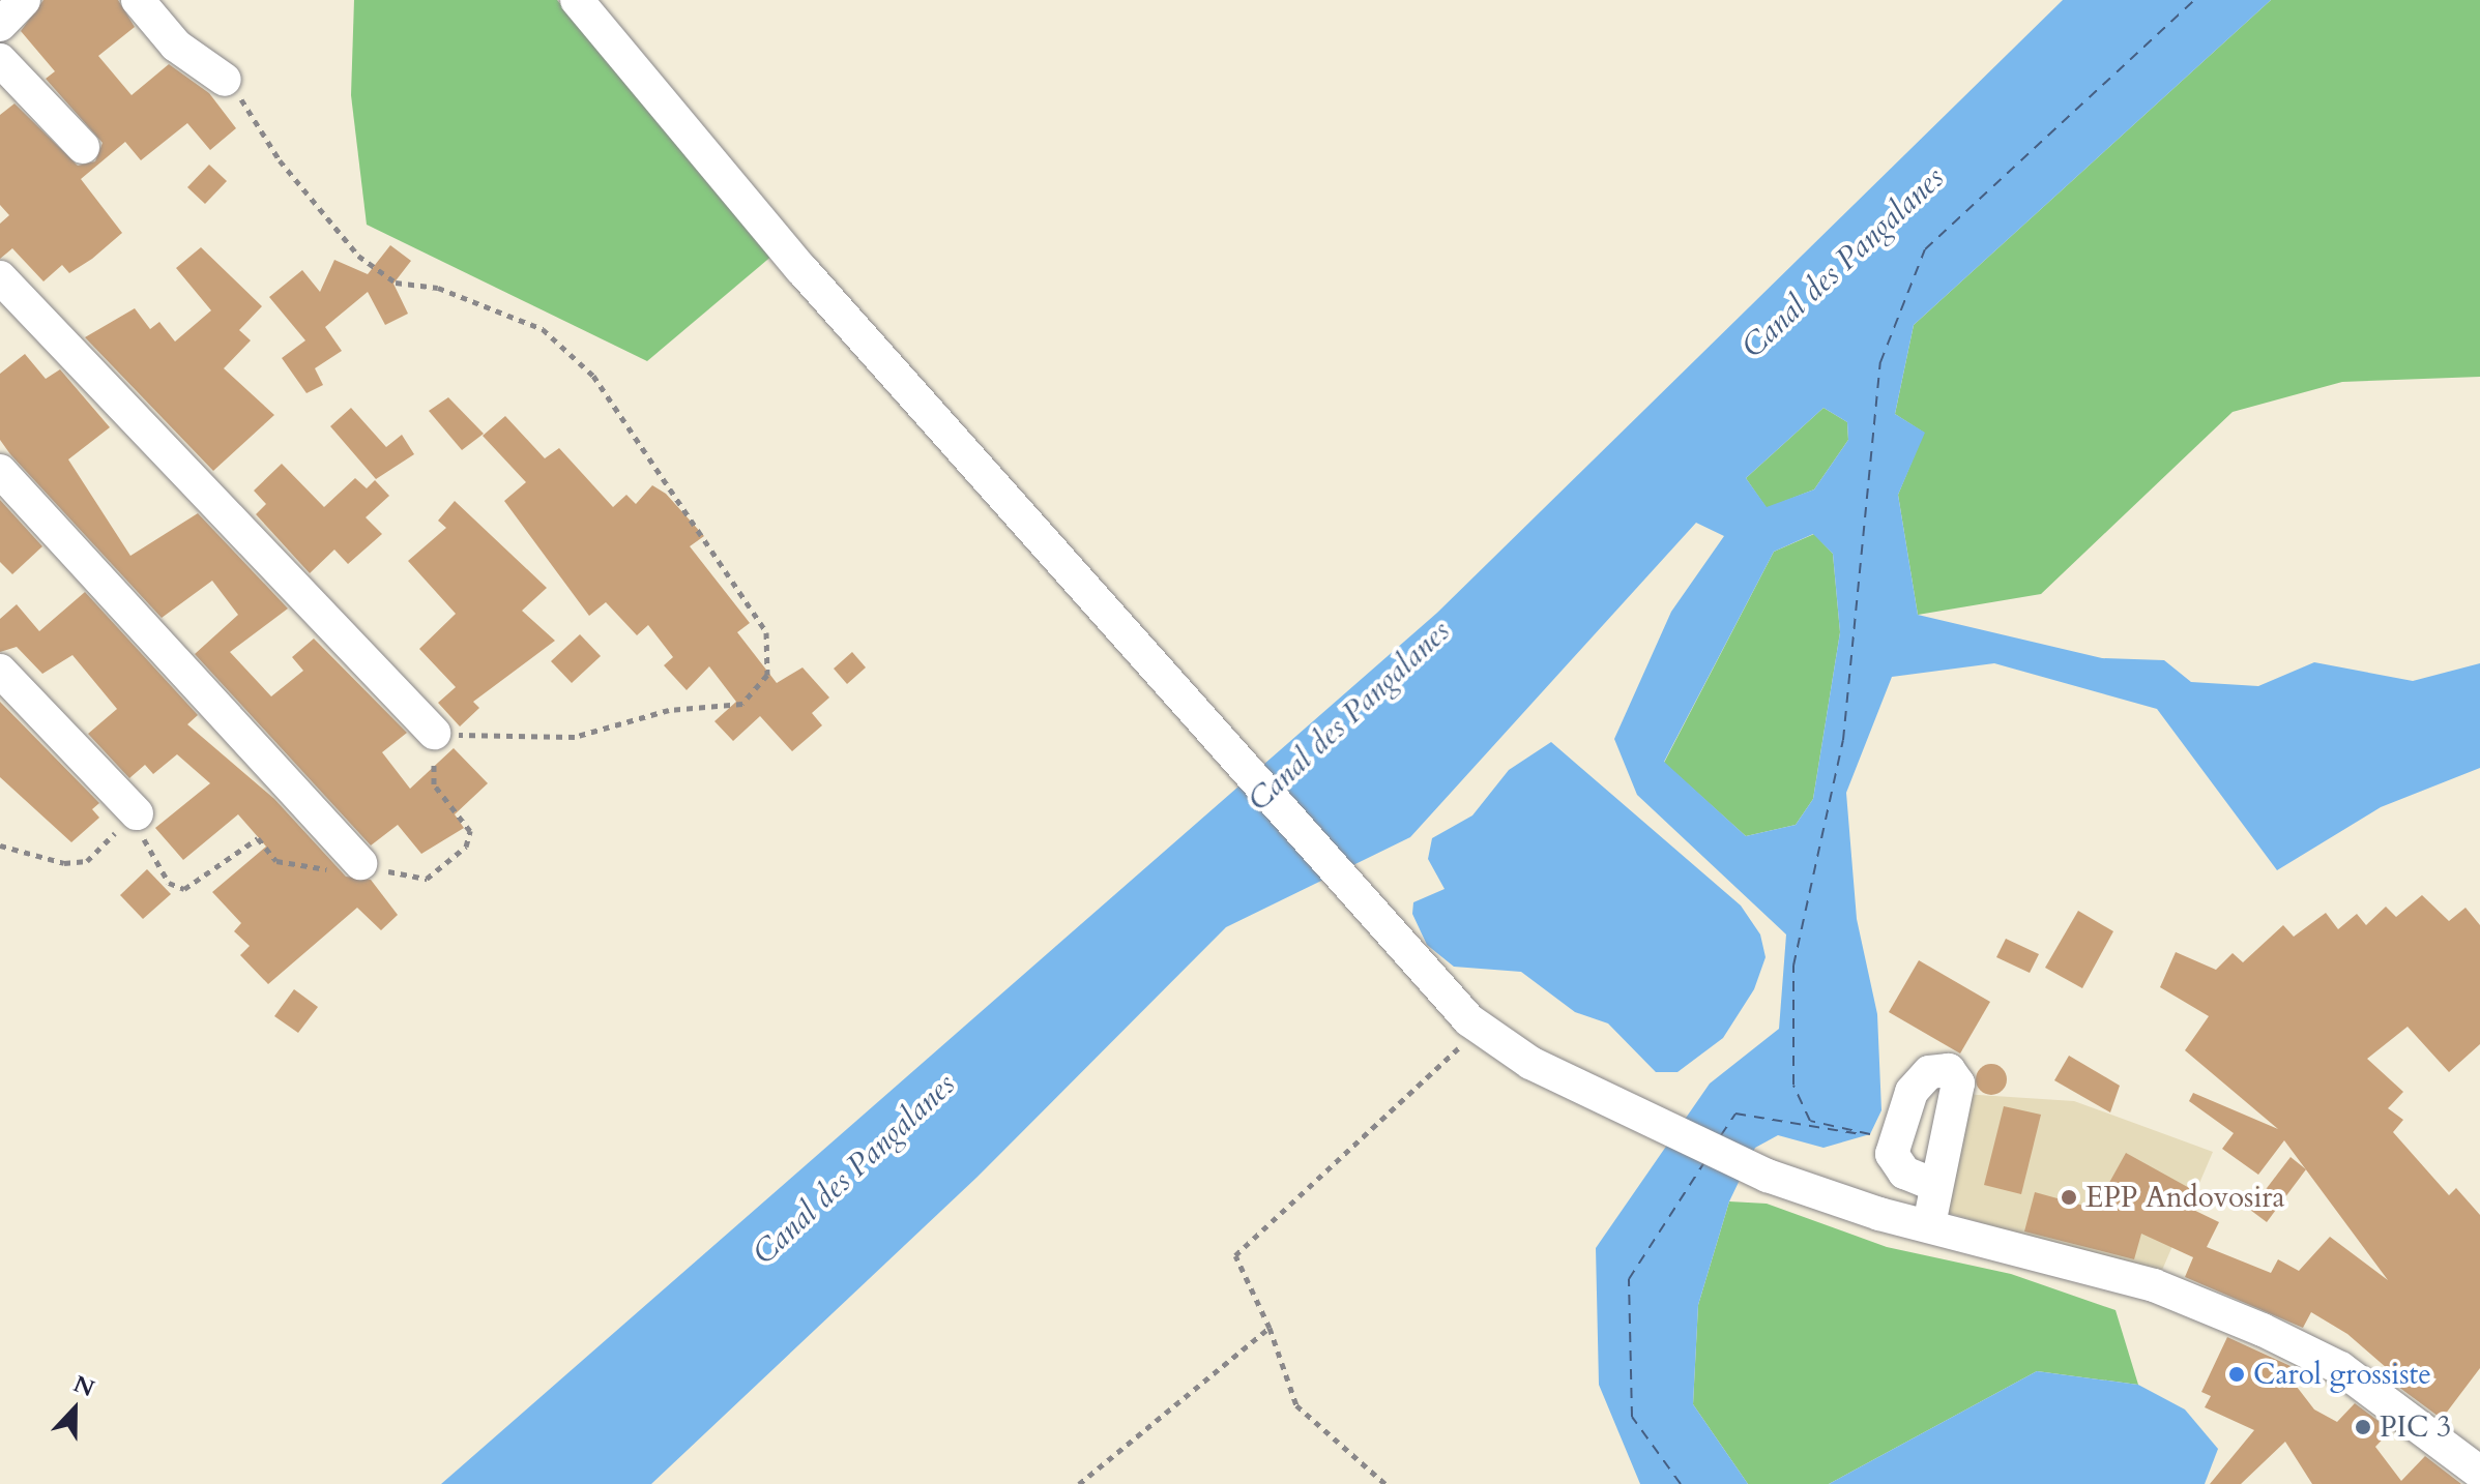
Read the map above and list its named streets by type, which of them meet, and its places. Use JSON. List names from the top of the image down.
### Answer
{
  "water": ["Canal des Pangalanes"],
  "places": ["EPP Andovosira", "Carol grossiste", "PIC 3"],
  "north": "top"
}
